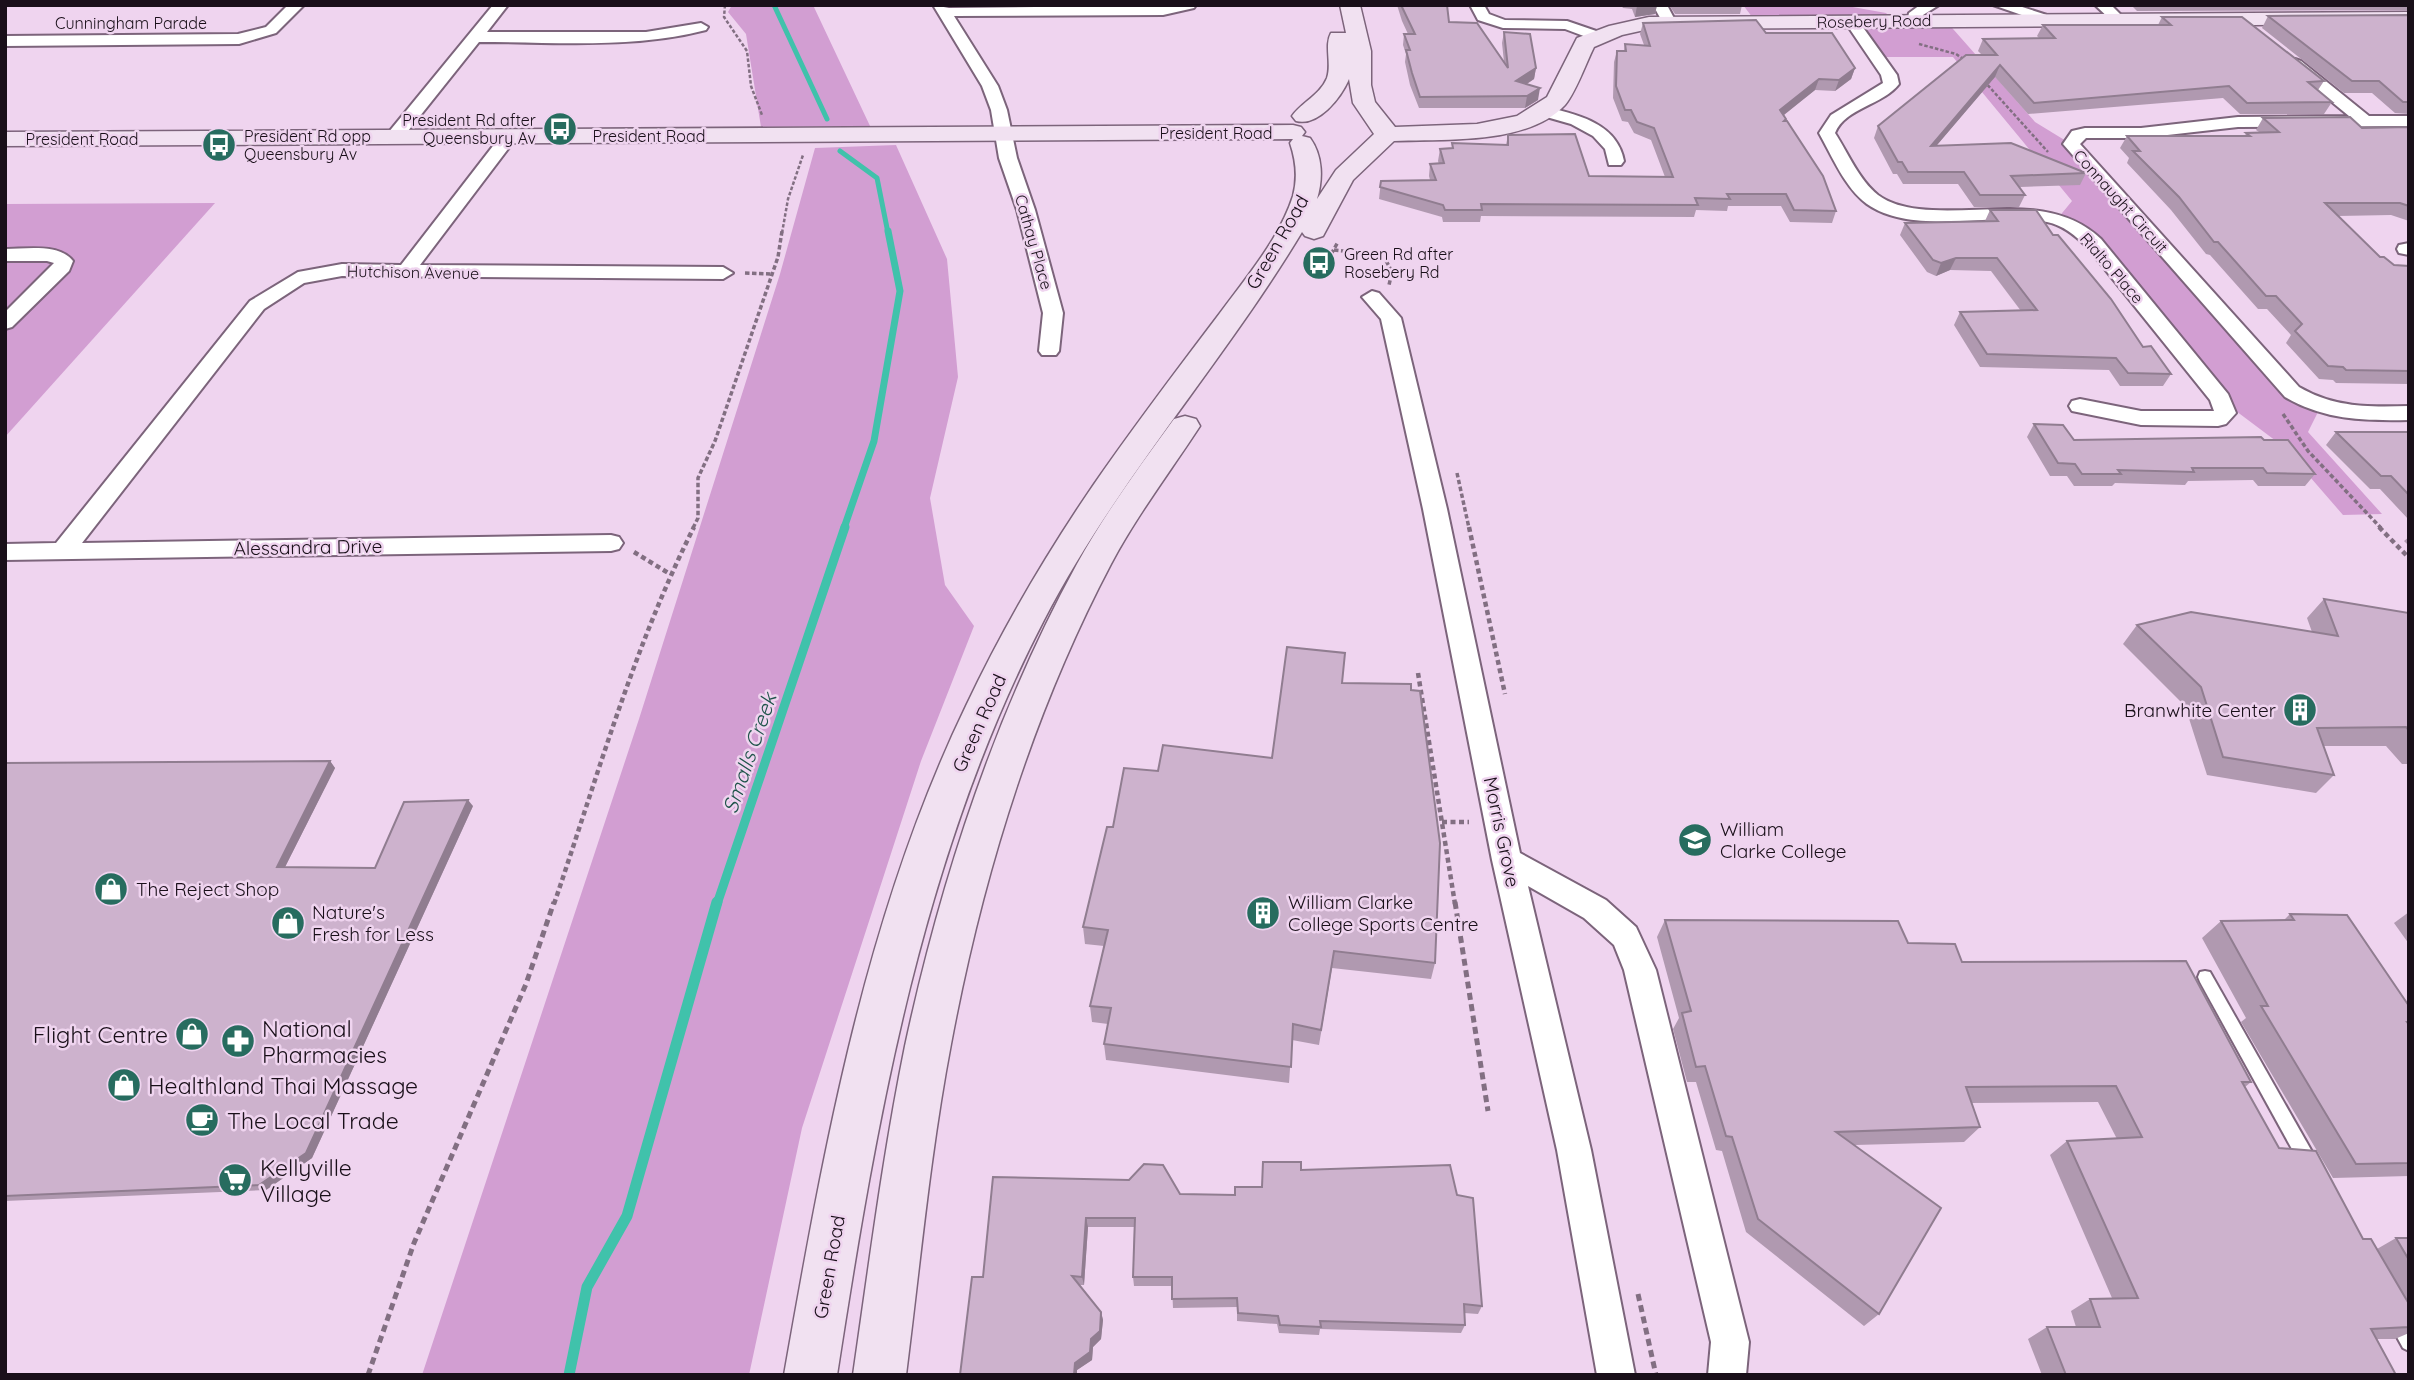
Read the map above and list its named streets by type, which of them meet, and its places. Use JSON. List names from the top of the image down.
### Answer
{
  "streets": {
    "main road": ["Rosebery Road", "President Road", "Green Road"],
    "street": [
      "Cunningham Parade",
      "Connaught Circuit",
      "Cathay Place",
      "Rialto Place",
      "Hutchison Avenue",
      "Alessandra Drive",
      "Morris Grove"
    ]
  },
  "crossings": [
    ["Rosebery Road", "Rialto Place"],
    ["President Road", "Cathay Place"],
    ["President Road", "Green Road"],
    ["Hutchison Avenue", "Alessandra Drive"]
  ],
  "water": ["Smalls Creek"],
  "places": {
    "bus stop": ["President Rd after Queensbury Av", "President Rd opp Queensbury Av", "Green Rd after Rosebery Rd"],
    "building": ["Branwhite Center", "William Clarke College Sports Centre"],
    "school or university": ["William Clarke College"],
    "shop": [
      "The Reject Shop",
      "Nature's Fresh for Less",
      "Flight Centre",
      "Healthland Thai Massage"
    ],
    "pharmacy": ["National Pharmacies"],
    "cafe": ["The Local Trade"],
    "supermarket": ["Kellyville Village"]
  }
}
